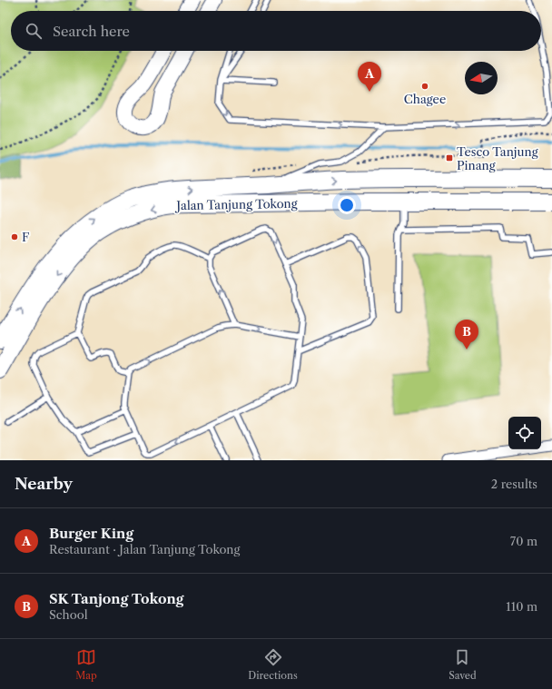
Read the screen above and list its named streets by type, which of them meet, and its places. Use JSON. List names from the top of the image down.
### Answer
{
  "streets": {
    "main road": ["Jalan Tanjung Tokong"]
  },
  "places": {
    "other": ["Chagee", "F"],
    "transit": ["Tesco Tanjung Pinang"]
  },
  "north": "left",
  "page": {
    "search": "Search here",
    "pins": ["A", "B"],
    "heading": ["Nearby", "2 results"],
    "list": [
      {
        "mark": "A",
        "name": "Burger King",
        "note": "Restaurant · Jalan Tanjung Tokong",
        "value": "70 m"
      },
      {
        "mark": "B",
        "name": "SK Tanjong Tokong",
        "note": "School",
        "value": "110 m"
      }
    ],
    "nav": ["Map", "Directions", "Saved"]
  }
}
